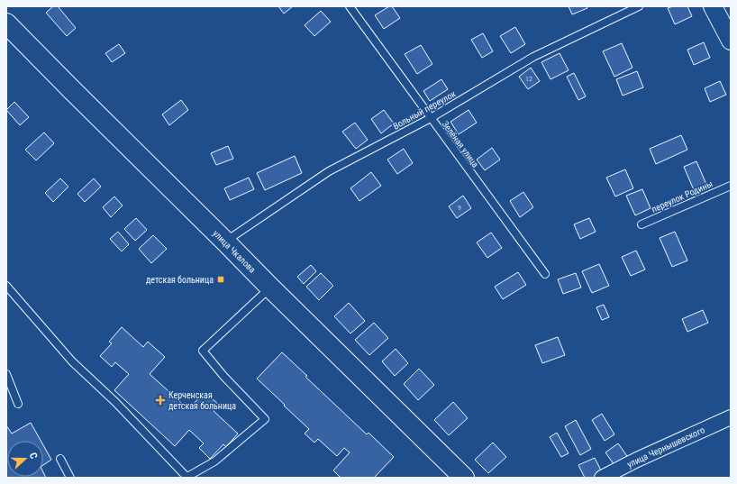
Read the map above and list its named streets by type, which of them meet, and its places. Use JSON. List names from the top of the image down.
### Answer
{
  "streets": {
    "main road": ["улица Чкалова"],
    "street": ["улица Чернышевского"],
    "lane": ["Вольный переулок", "Зелёная улица", "переулок Родины"]
  },
  "crossings": [
    ["Вольный переулок", "Зелёная улица"],
    ["Вольный переулок", "улица Чкалова"]
  ],
  "places": {
    "transit": ["детская больница"],
    "health": ["Керченская детская больница"]
  },
  "house_numbers": ["12", "9"],
  "north": "right"
}
